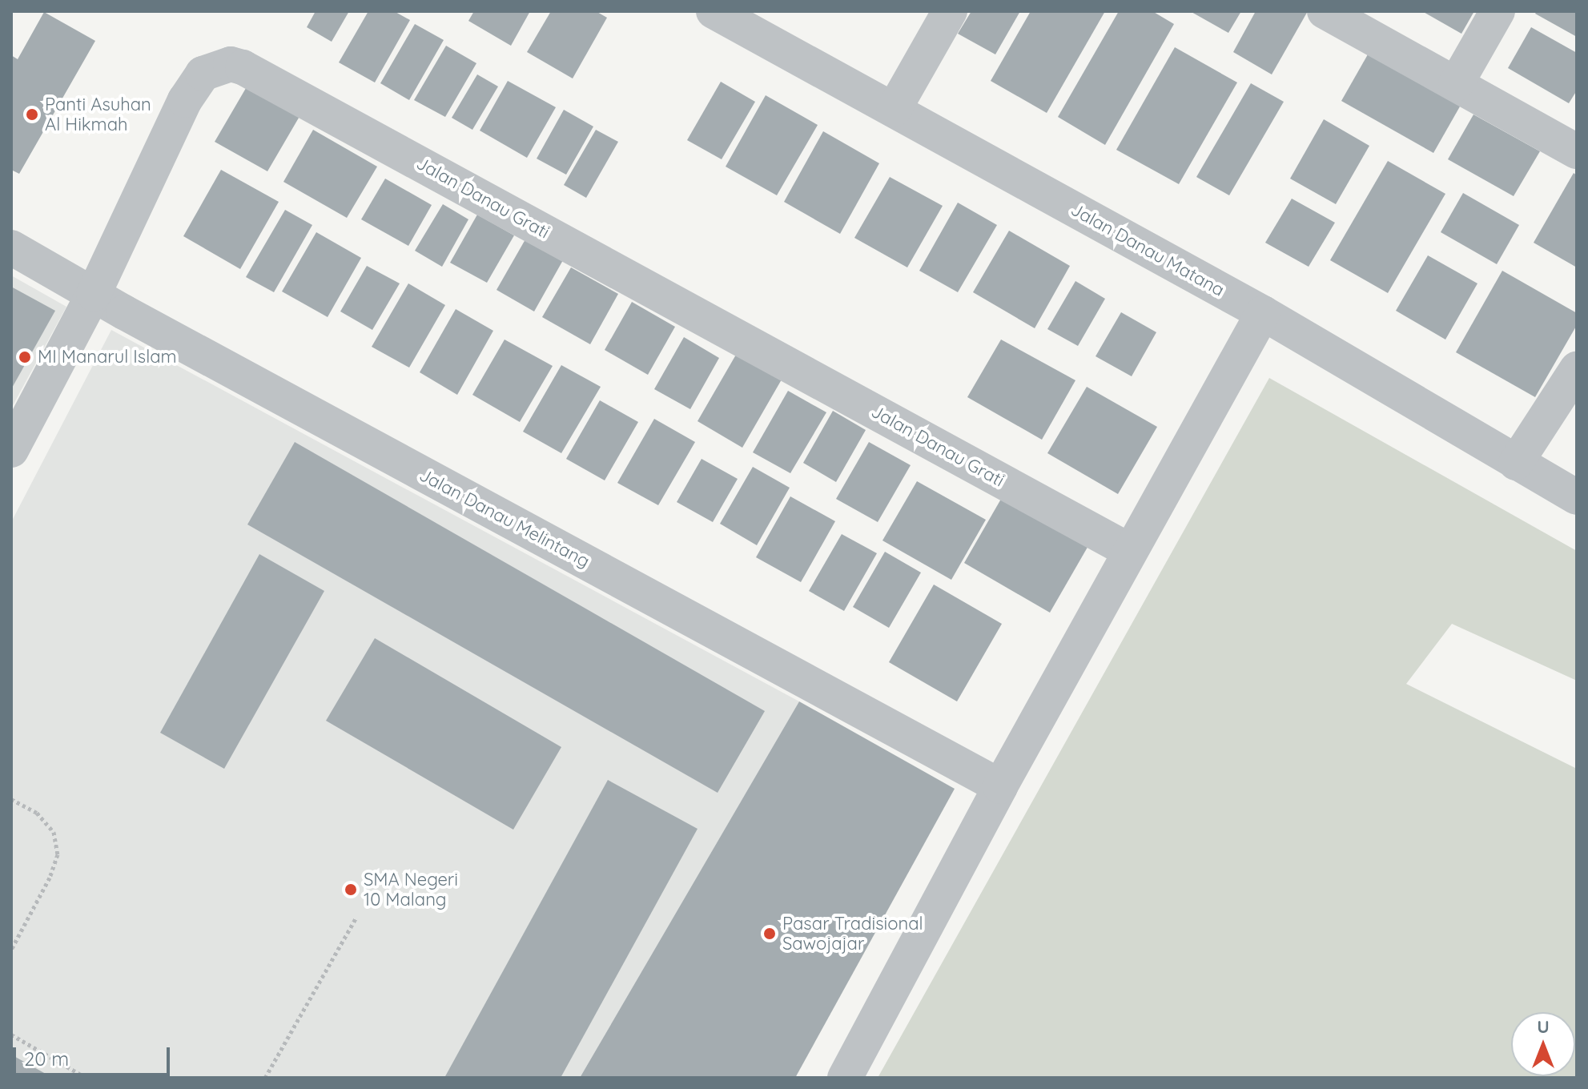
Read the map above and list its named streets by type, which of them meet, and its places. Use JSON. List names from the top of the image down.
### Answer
{
  "streets": {
    "street": ["Jalan Danau Grati", "Jalan Danau Matana", "Jalan Danau Melintang"]
  },
  "crossings": [
    ["Jalan Danau Grati", "Jalan Danau Melintang"]
  ],
  "places": [
    "Panti Asuhan Al Hikmah",
    "MI Manarul Islam",
    "SMA Negeri 10 Malang",
    "Pasar Tradisional Sawojajar"
  ],
  "scale_bar": "20 m",
  "north": "top"
}
